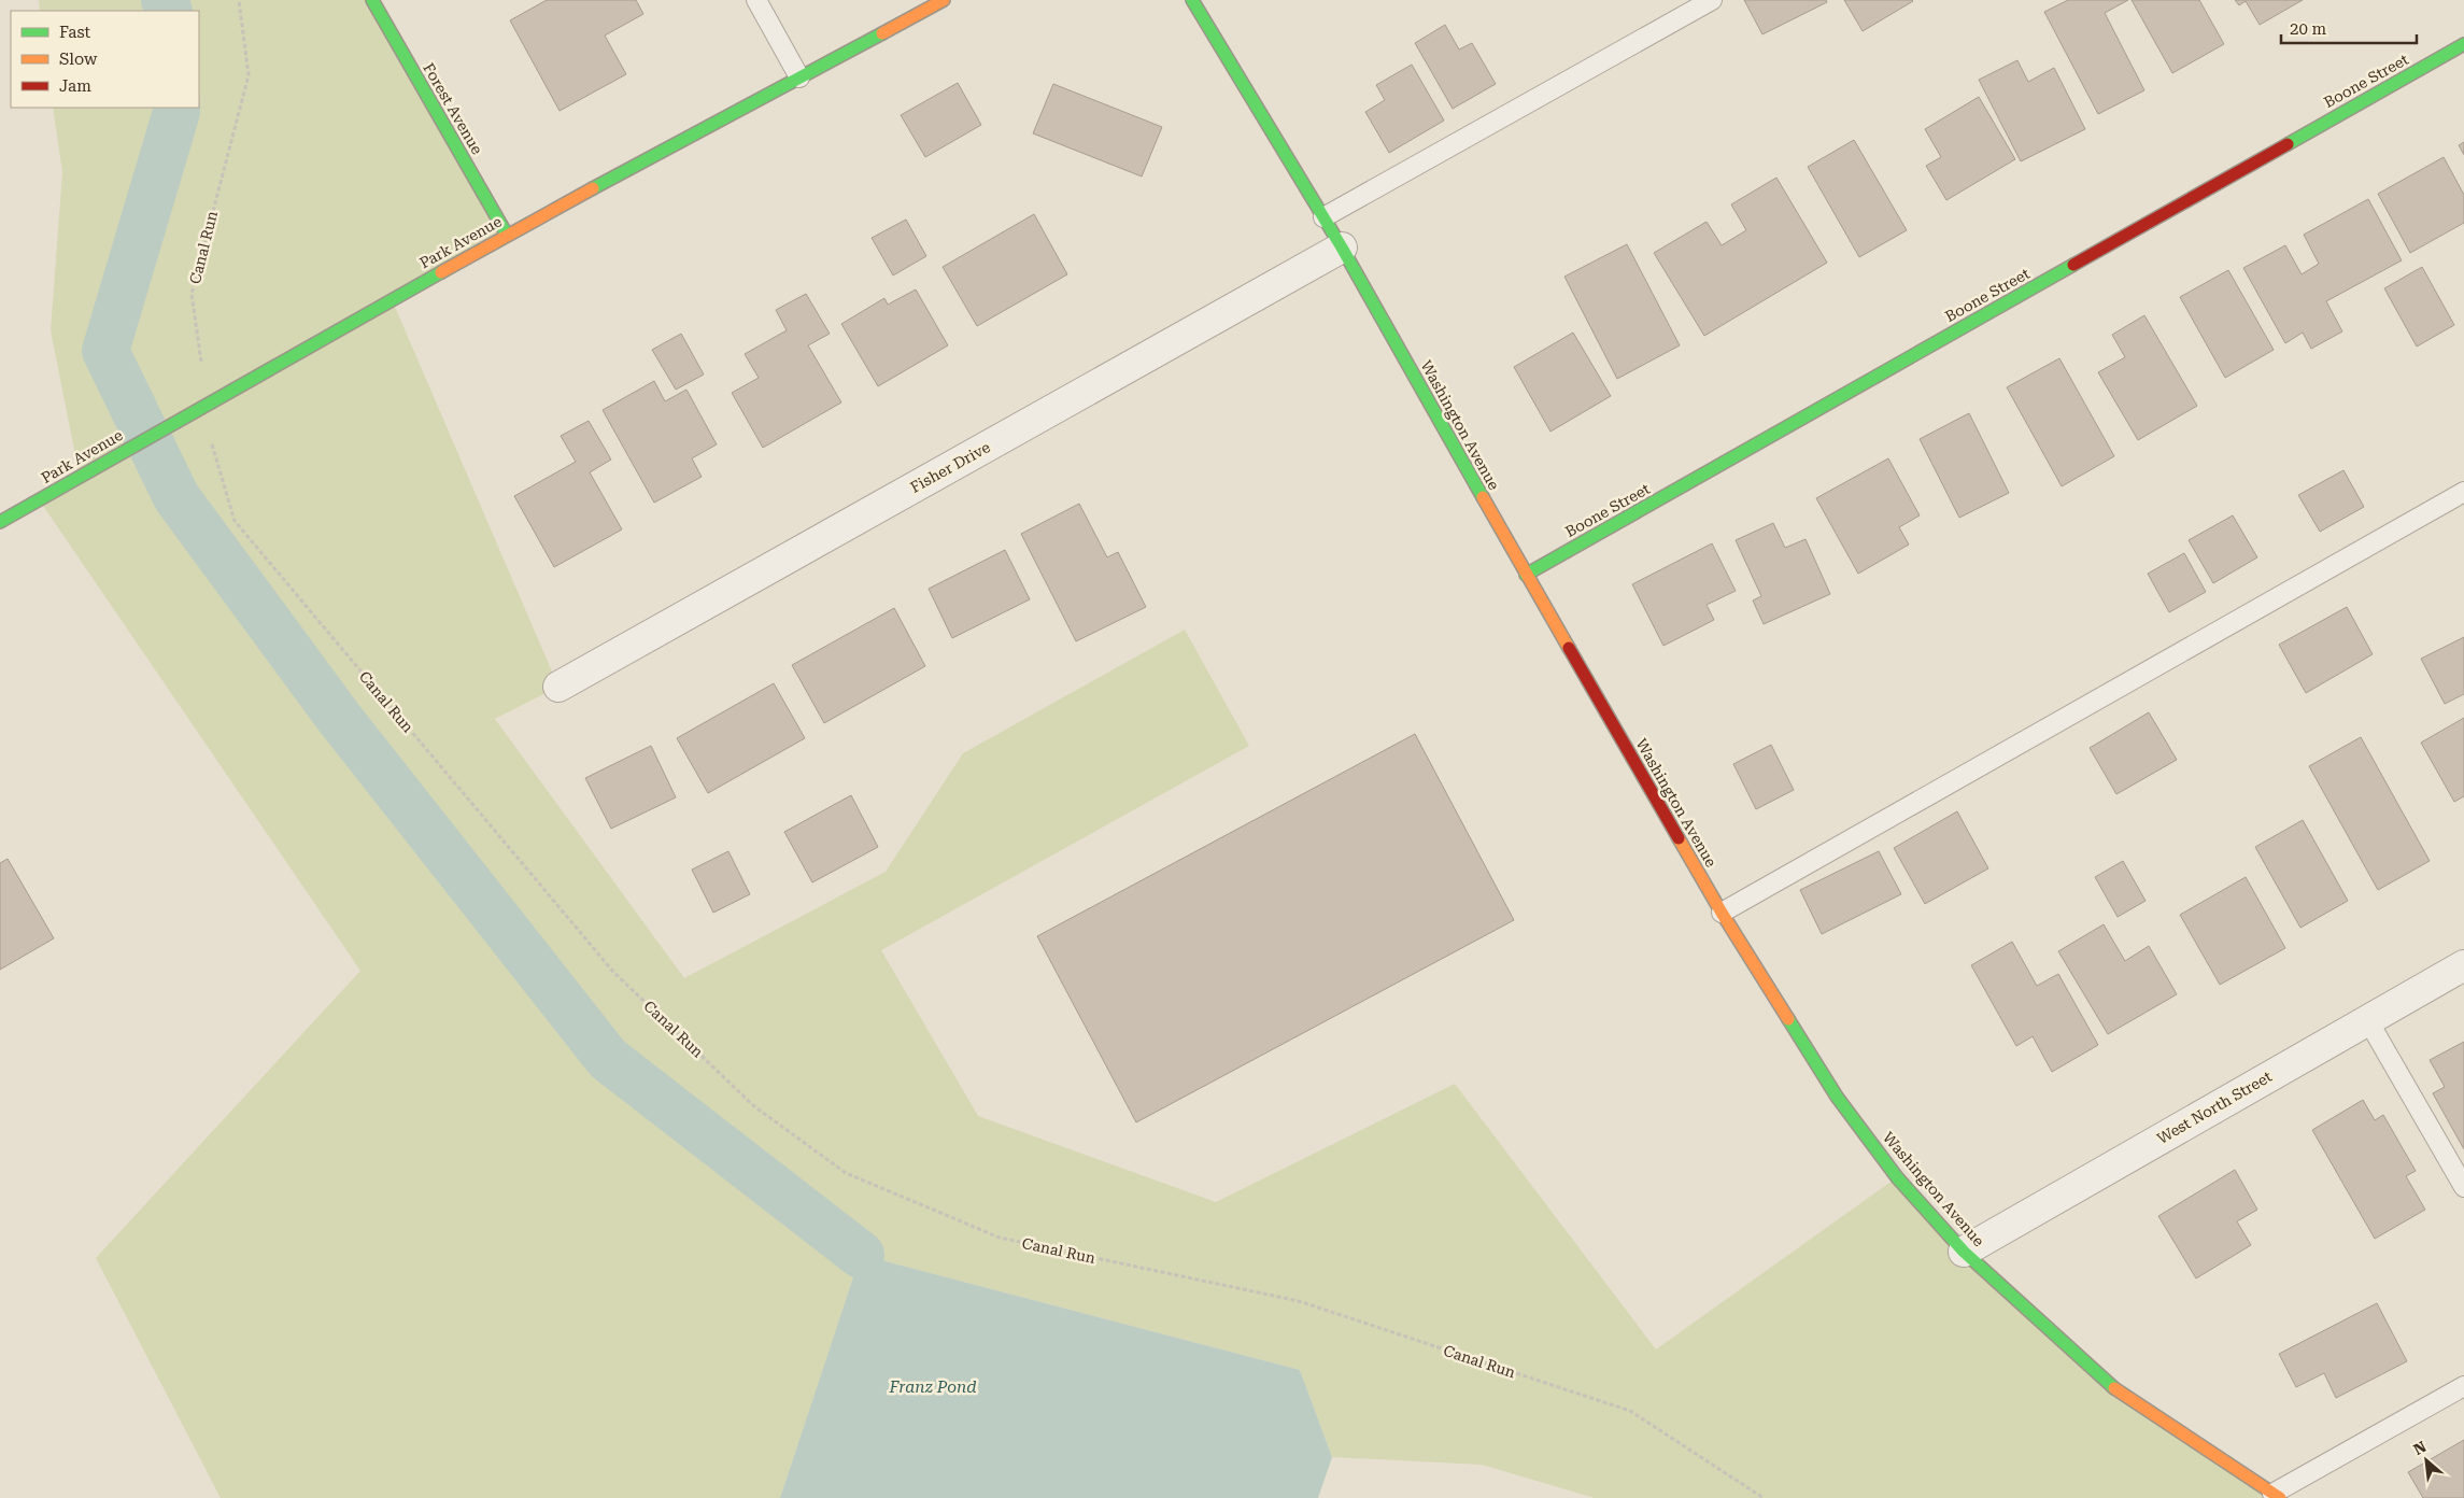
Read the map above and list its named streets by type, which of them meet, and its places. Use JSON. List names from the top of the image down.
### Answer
{
  "streets": {
    "street": [
      "Boone Street",
      "Forest Avenue",
      "Park Avenue",
      "Washington Avenue",
      "Fisher Drive",
      "West North Street"
    ],
    "path": ["Canal Run"]
  },
  "crossings": [
    ["Boone Street", "Washington Avenue"],
    ["Forest Avenue", "Park Avenue"],
    ["Park Avenue", "Canal Run"],
    ["Washington Avenue", "Fisher Drive"],
    ["Washington Avenue", "West North Street"]
  ],
  "water": ["Franz Pond"],
  "legend": ["Fast", "Slow", "Jam"],
  "scale_bar": "20 m",
  "north": "top left"
}
